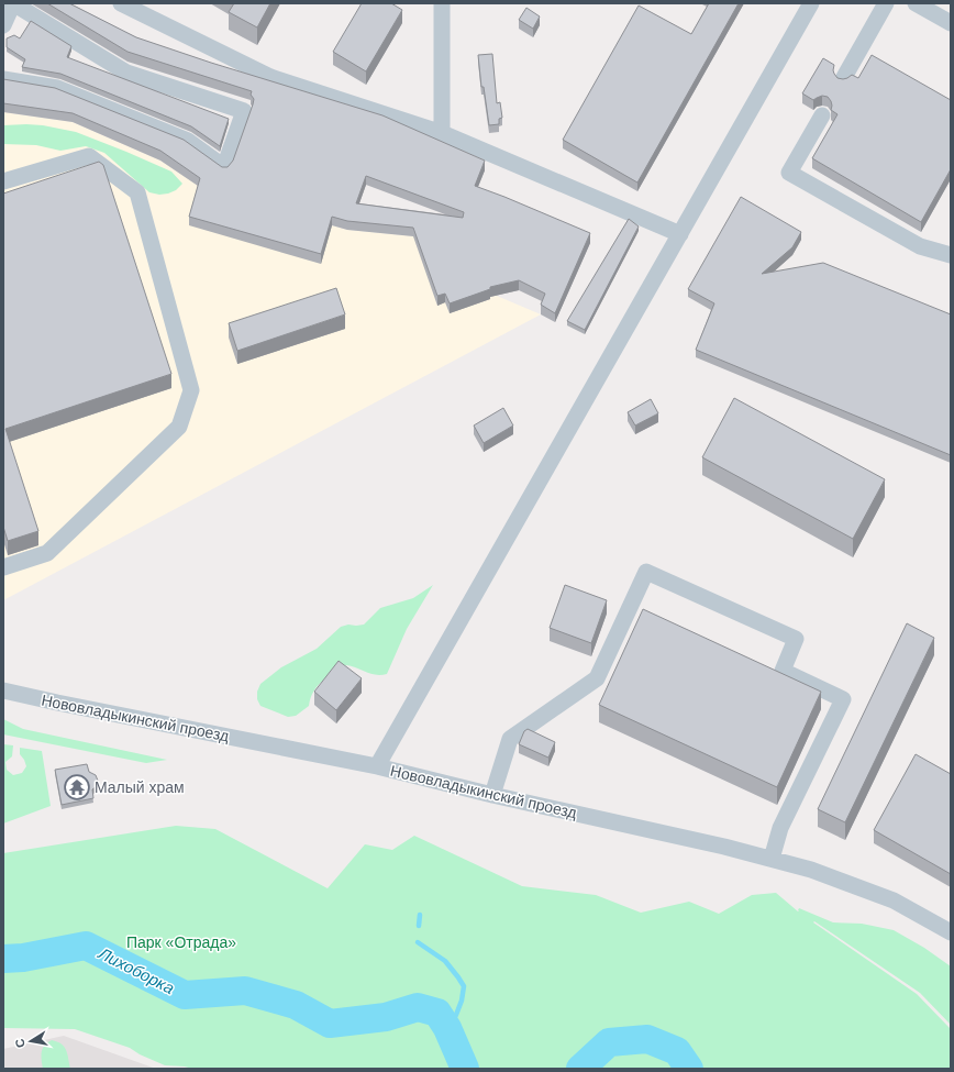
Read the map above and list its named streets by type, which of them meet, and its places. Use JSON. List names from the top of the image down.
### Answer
{
  "streets": {
    "street": ["Нововладыкинский проезд"]
  },
  "water": ["Лихоборка"],
  "parks": ["Парк «Отрада»"],
  "places": {
    "temple": ["Малый храм"]
  },
  "north": "left"
}
